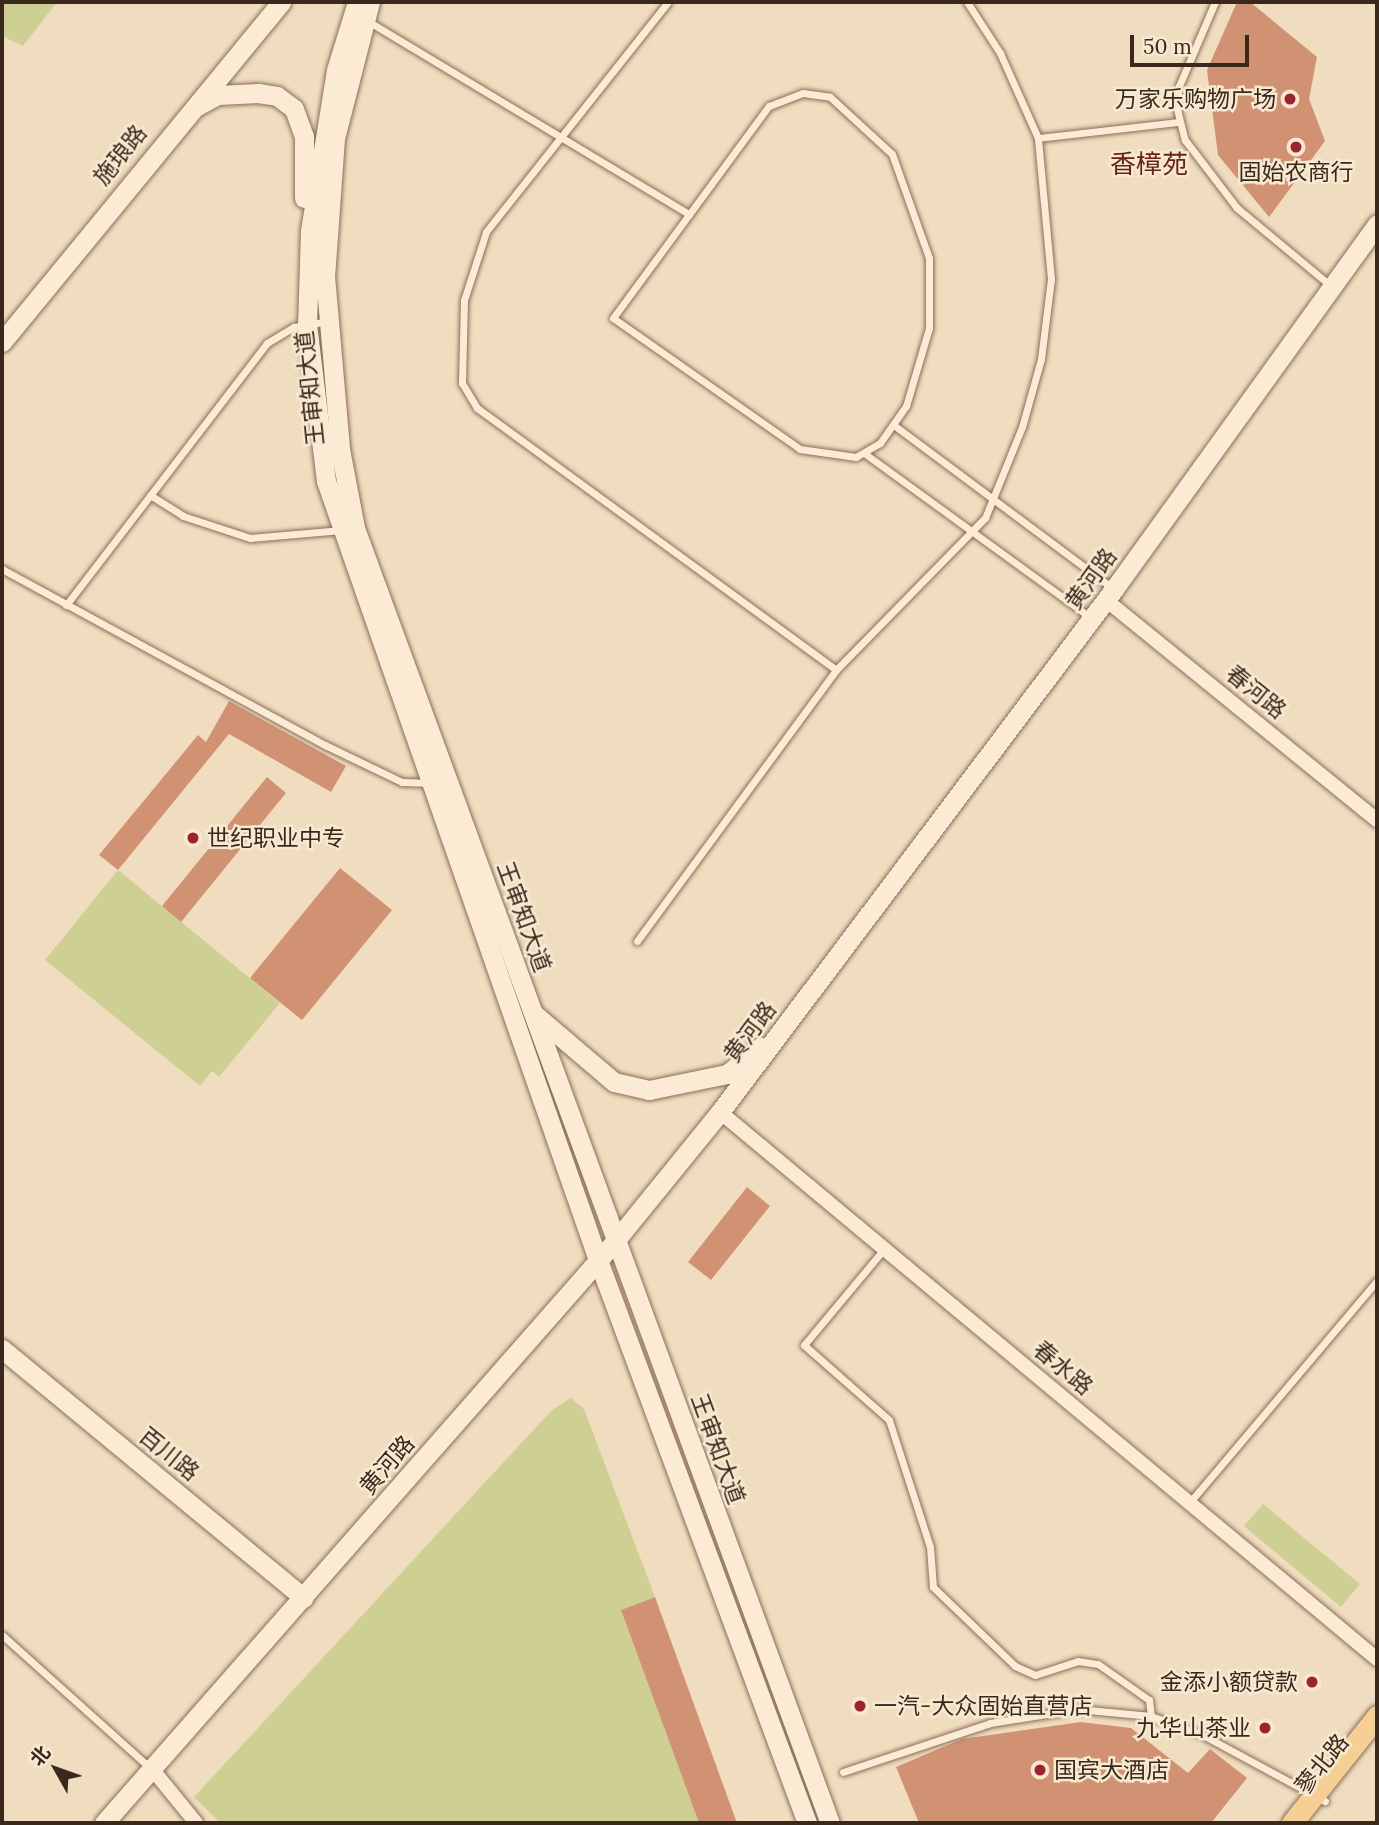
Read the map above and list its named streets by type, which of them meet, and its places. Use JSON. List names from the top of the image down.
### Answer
{
  "streets": {
    "main road": [
      "施琅路",
      "王审知大道",
      "黄河路",
      "百川路",
      "蓼北路"
    ],
    "street": ["春河路", "春水路"]
  },
  "crossings": [
    ["王审知大道", "黄河路"],
    ["黄河路", "春河路"],
    ["黄河路", "春水路"],
    ["黄河路", "百川路"]
  ],
  "districts": ["香樟苑"],
  "places": [
    "万家乐购物广场",
    "固始农商行",
    "世纪职业中专",
    "金添小额贷款",
    "一汽-大众固始直营店",
    "九华山茶业",
    "国宾大酒店"
  ],
  "scale_bar": "50 m",
  "north": "top left"
}
